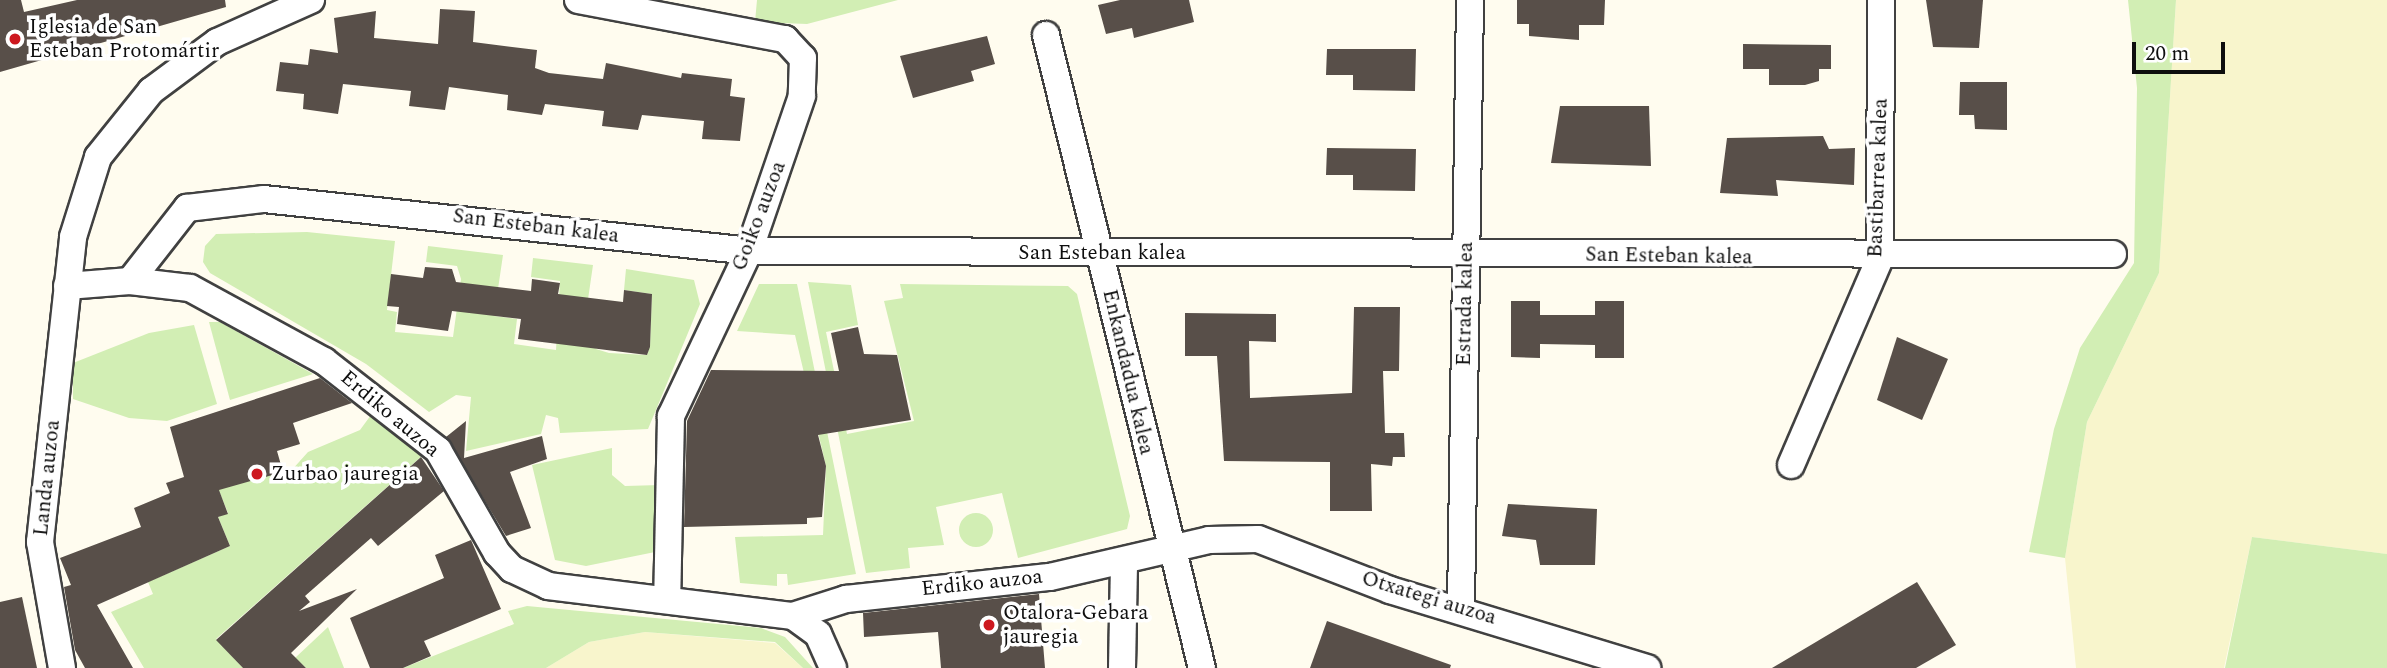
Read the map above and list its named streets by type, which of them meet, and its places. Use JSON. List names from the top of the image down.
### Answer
{
  "streets": {
    "street": [
      "Bastibarrea kalea",
      "Goiko auzoa",
      "San Esteban kalea",
      "Estrada kalea",
      "Enkandadua kalea",
      "Erdiko auzoa",
      "Landa auzoa",
      "Otxategi auzoa"
    ]
  },
  "crossings": [
    ["Bastibarrea kalea", "San Esteban kalea"],
    ["Goiko auzoa", "San Esteban kalea"],
    ["Goiko auzoa", "Erdiko auzoa"],
    ["San Esteban kalea", "Estrada kalea"],
    ["San Esteban kalea", "Enkandadua kalea"],
    ["San Esteban kalea", "Erdiko auzoa"],
    ["Estrada kalea", "Otxategi auzoa"],
    ["Enkandadua kalea", "Erdiko auzoa"],
    ["Enkandadua kalea", "Otxategi auzoa"],
    ["Erdiko auzoa", "Landa auzoa"],
    ["Erdiko auzoa", "Otxategi auzoa"]
  ],
  "places": ["Iglesia de San Esteban Protomártir", "Zurbao jauregia", "Otalora-Gebara jauregia"],
  "scale_bar": "20 m"
}
